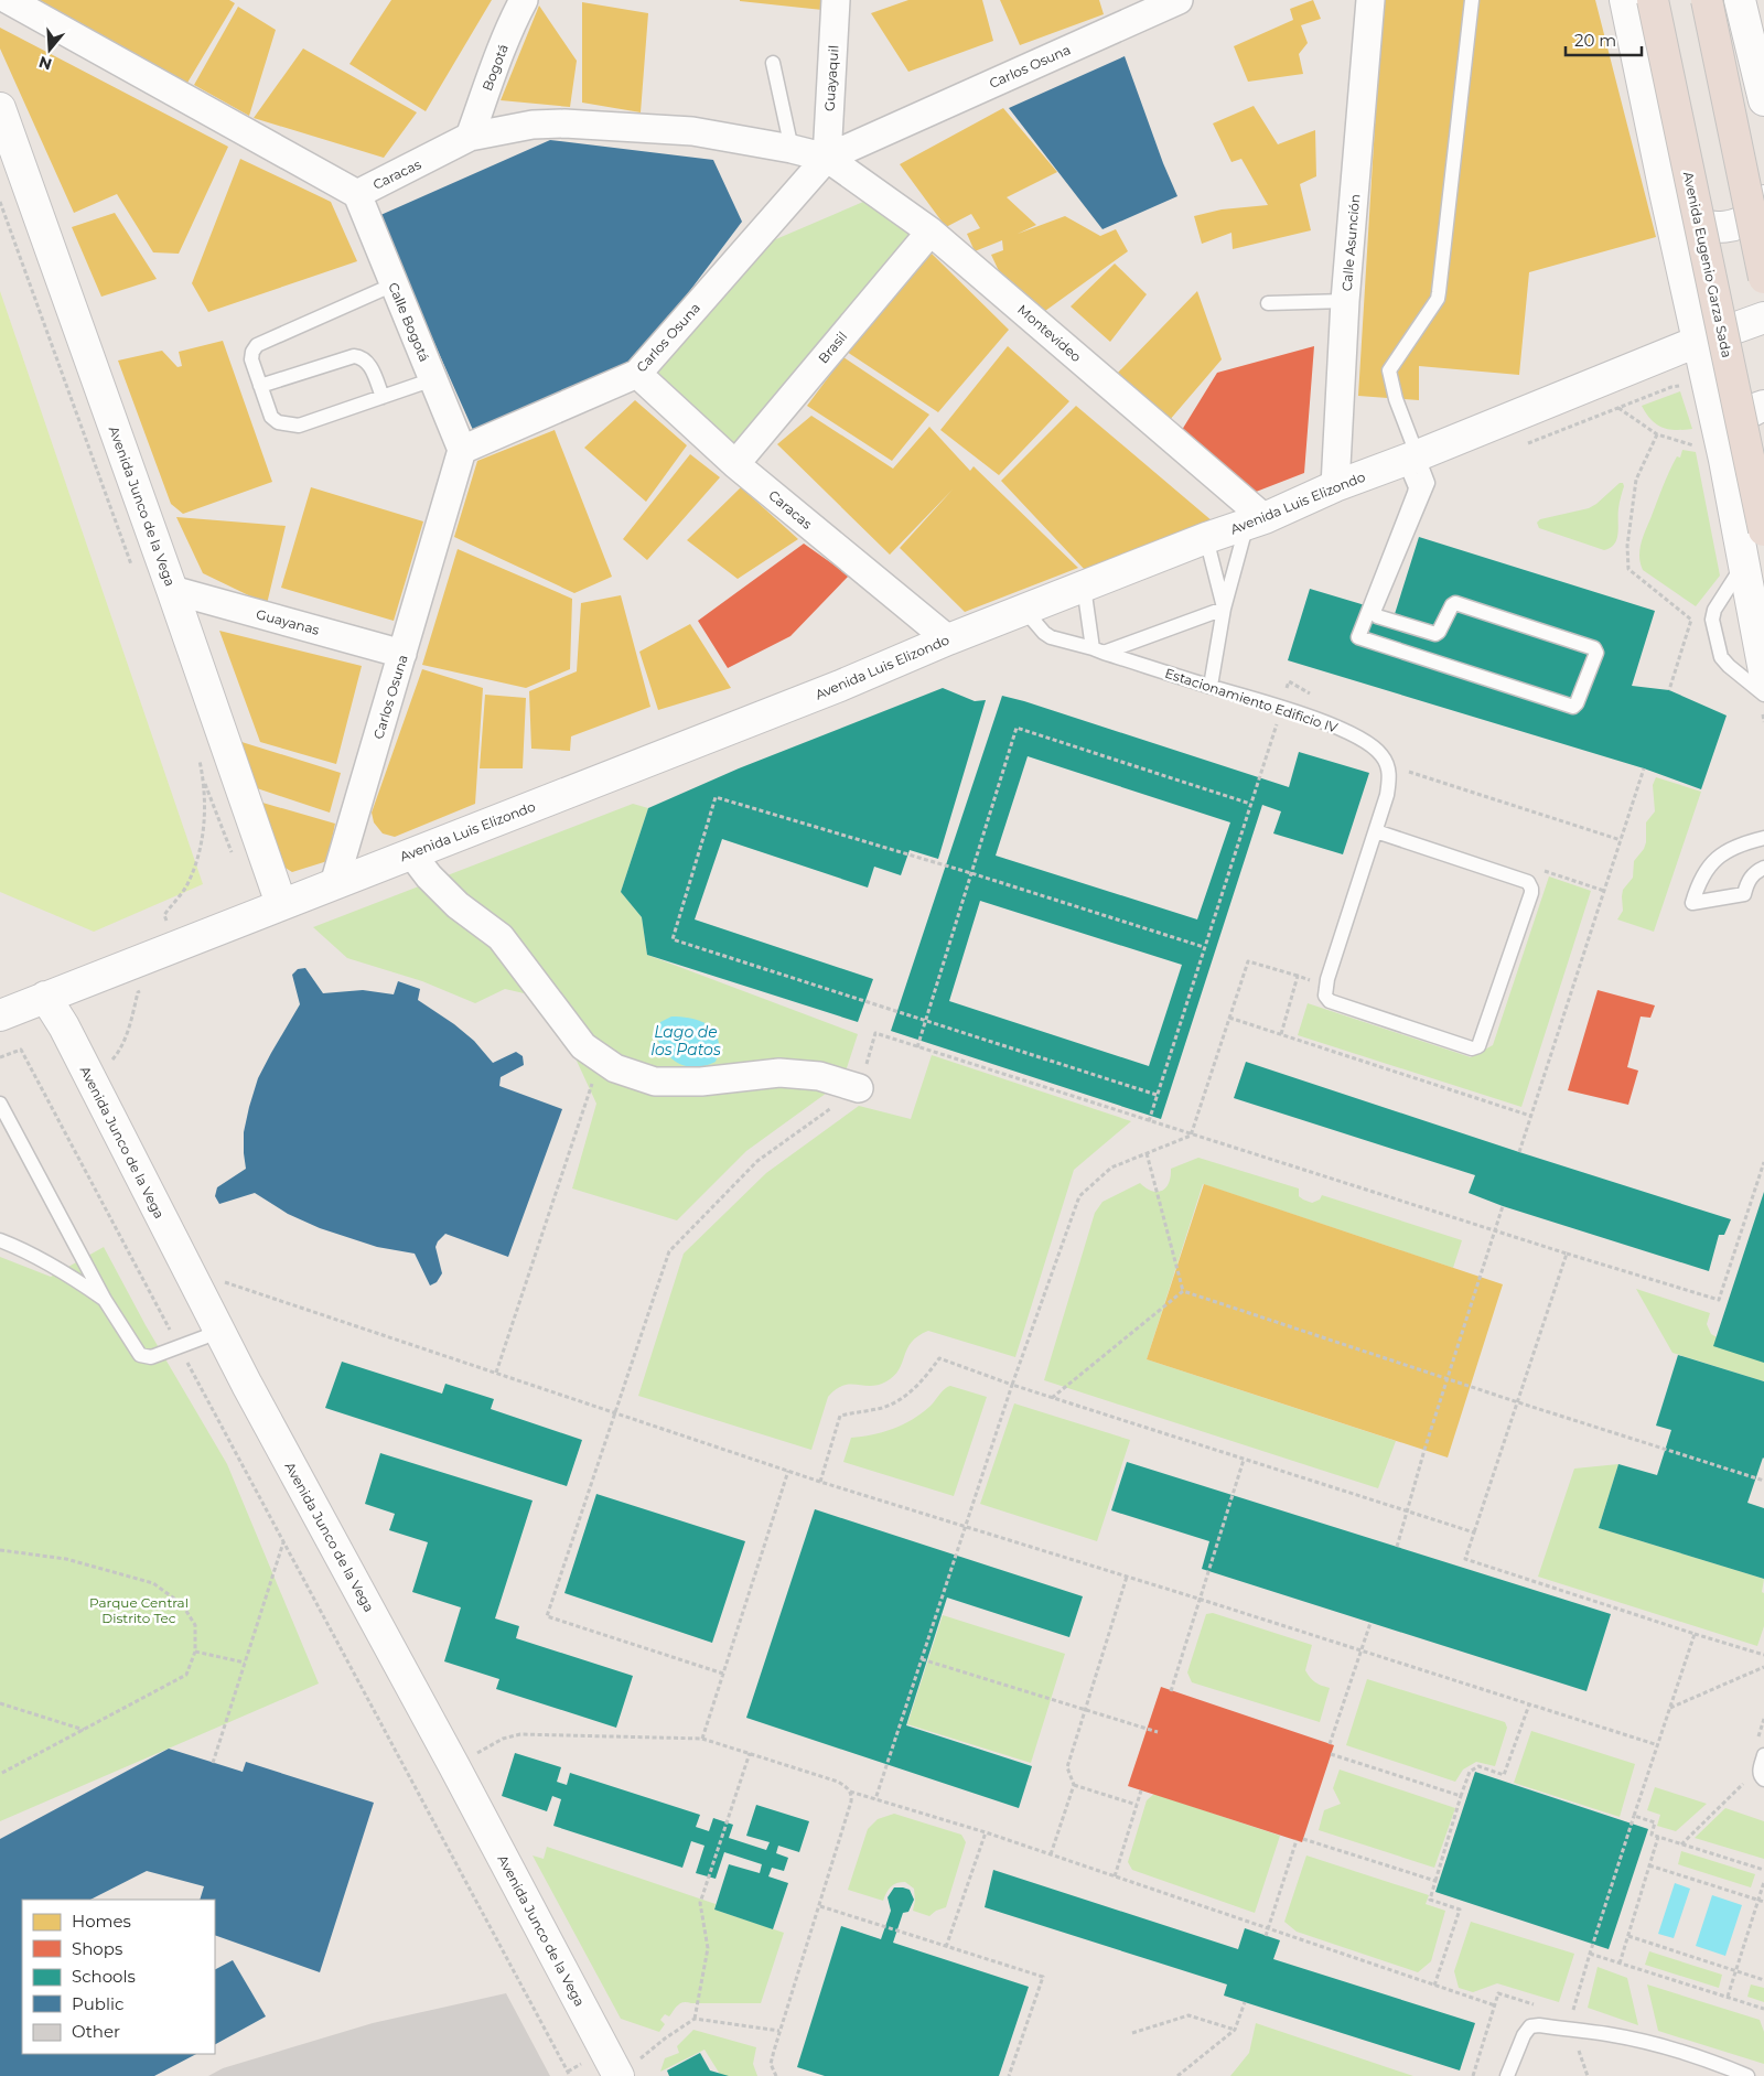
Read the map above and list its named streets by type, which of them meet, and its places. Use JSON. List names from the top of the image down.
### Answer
{
  "streets": {
    "highway": ["Avenida Eugenio Garza Sada"],
    "street": [
      "Carlos Osuna",
      "Bogotá",
      "Guayaquil",
      "Caracas",
      "Calle Asunción",
      "Calle Bogotá",
      "Montevideo",
      "Brasil",
      "Avenida Luis Elizondo",
      "Avenida Junco de la Vega",
      "Guayanas"
    ],
    "lane": ["Estacionamiento Edificio IV"]
  },
  "crossings": [
    ["Carlos Osuna", "Guayaquil"],
    ["Carlos Osuna", "Caracas"],
    ["Carlos Osuna", "Calle Bogotá"],
    ["Carlos Osuna", "Montevideo"],
    ["Carlos Osuna", "Avenida Luis Elizondo"],
    ["Carlos Osuna", "Guayanas"],
    ["Bogotá", "Caracas"],
    ["Guayaquil", "Caracas"],
    ["Guayaquil", "Montevideo"],
    ["Caracas", "Calle Bogotá"],
    ["Caracas", "Montevideo"],
    ["Caracas", "Brasil"],
    ["Caracas", "Avenida Luis Elizondo"],
    ["Calle Asunción", "Avenida Luis Elizondo"],
    ["Montevideo", "Brasil"],
    ["Montevideo", "Avenida Luis Elizondo"],
    ["Avenida Luis Elizondo", "Avenida Junco de la Vega"],
    ["Avenida Luis Elizondo", "Estacionamiento Edificio IV"],
    ["Avenida Junco de la Vega", "Guayanas"]
  ],
  "water": ["Lago de los Patos"],
  "parks": ["Parque Central Distrito Tec"],
  "legend": [
    "Homes",
    "Shops",
    "Schools",
    "Public",
    "Other"
  ],
  "scale_bar": "20 m",
  "north": "bottom"
}
